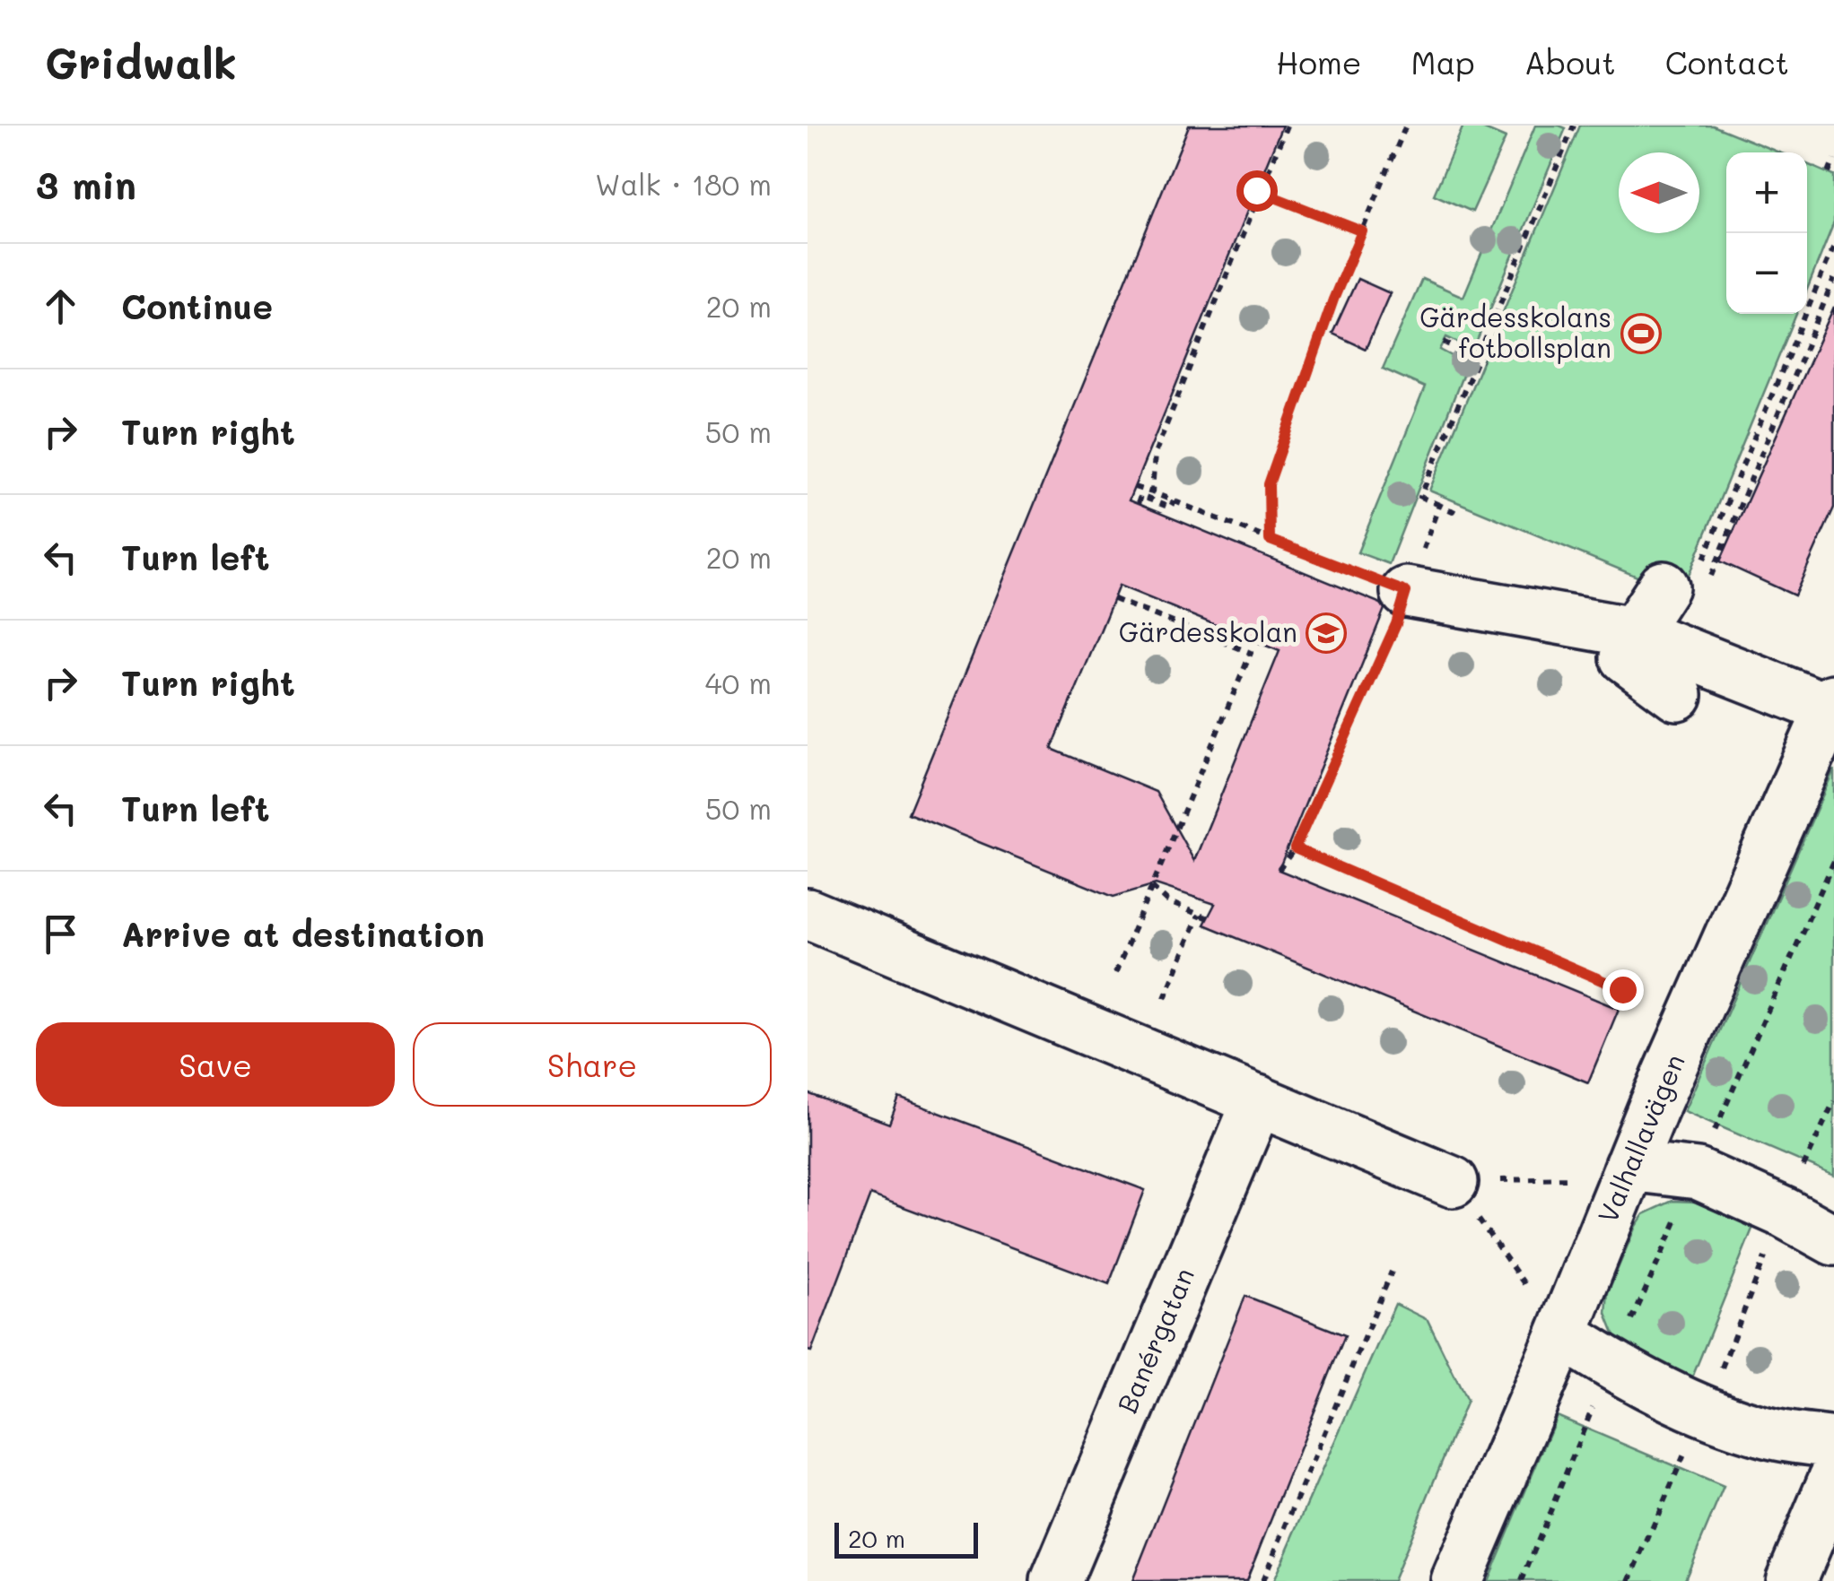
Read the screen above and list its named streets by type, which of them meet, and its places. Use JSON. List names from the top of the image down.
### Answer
{
  "streets": {
    "main road": ["Valhallavägen", "Banérgatan"]
  },
  "places": {
    "sports": ["Gärdesskolans fotbollsplan"],
    "school or university": ["Gärdesskolan"]
  },
  "scale_bar": "20 m",
  "north": "left",
  "page": {
    "header": "Gridwalk",
    "nav": [
      "Home",
      "Map",
      "About",
      "Contact"
    ],
    "heading": ["3 min", "Walk · 180 m"],
    "map_buttons": ["+", "−"],
    "list": [
      ["Continue", "20 m"],
      ["Turn right", "50 m"],
      ["Turn left", "20 m"],
      ["Turn right", "40 m"],
      ["Turn left", "50 m"],
      "Arrive at destination"
    ],
    "buttons": ["Save", "Share"],
    "scale": "20 m"
  }
}
